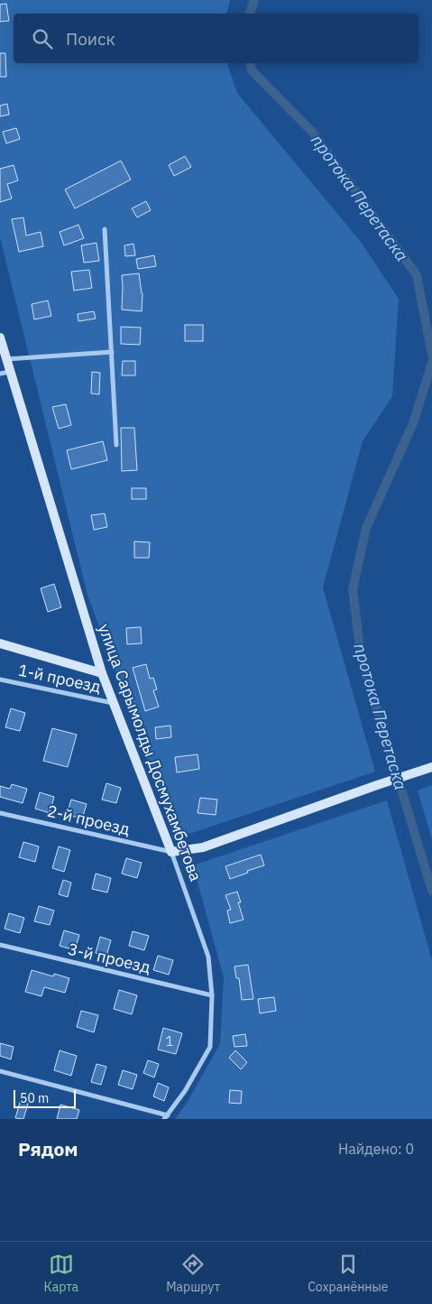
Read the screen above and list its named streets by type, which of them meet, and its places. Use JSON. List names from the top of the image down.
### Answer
{
  "streets": {
    "main road": ["улица Сарымолды Досмухамбетова"],
    "street": ["1-й проезд", "2-й проезд", "3-й проезд"]
  },
  "crossings": [
    ["1-й проезд", "улица Сарымолды Досмухамбетова"],
    ["улица Сарымолды Досмухамбетова", "2-й проезд"],
    ["улица Сарымолды Досмухамбетова", "3-й проезд"]
  ],
  "water": ["протока Перетаска"],
  "house_numbers": ["1"],
  "scale_bar": "50 m",
  "page": {
    "search": "Поиск",
    "scale": "50 m",
    "heading": ["Рядом", "Найдено: 0"],
    "nav": ["Карта", "Маршрут", "Сохранённые"]
  }
}
